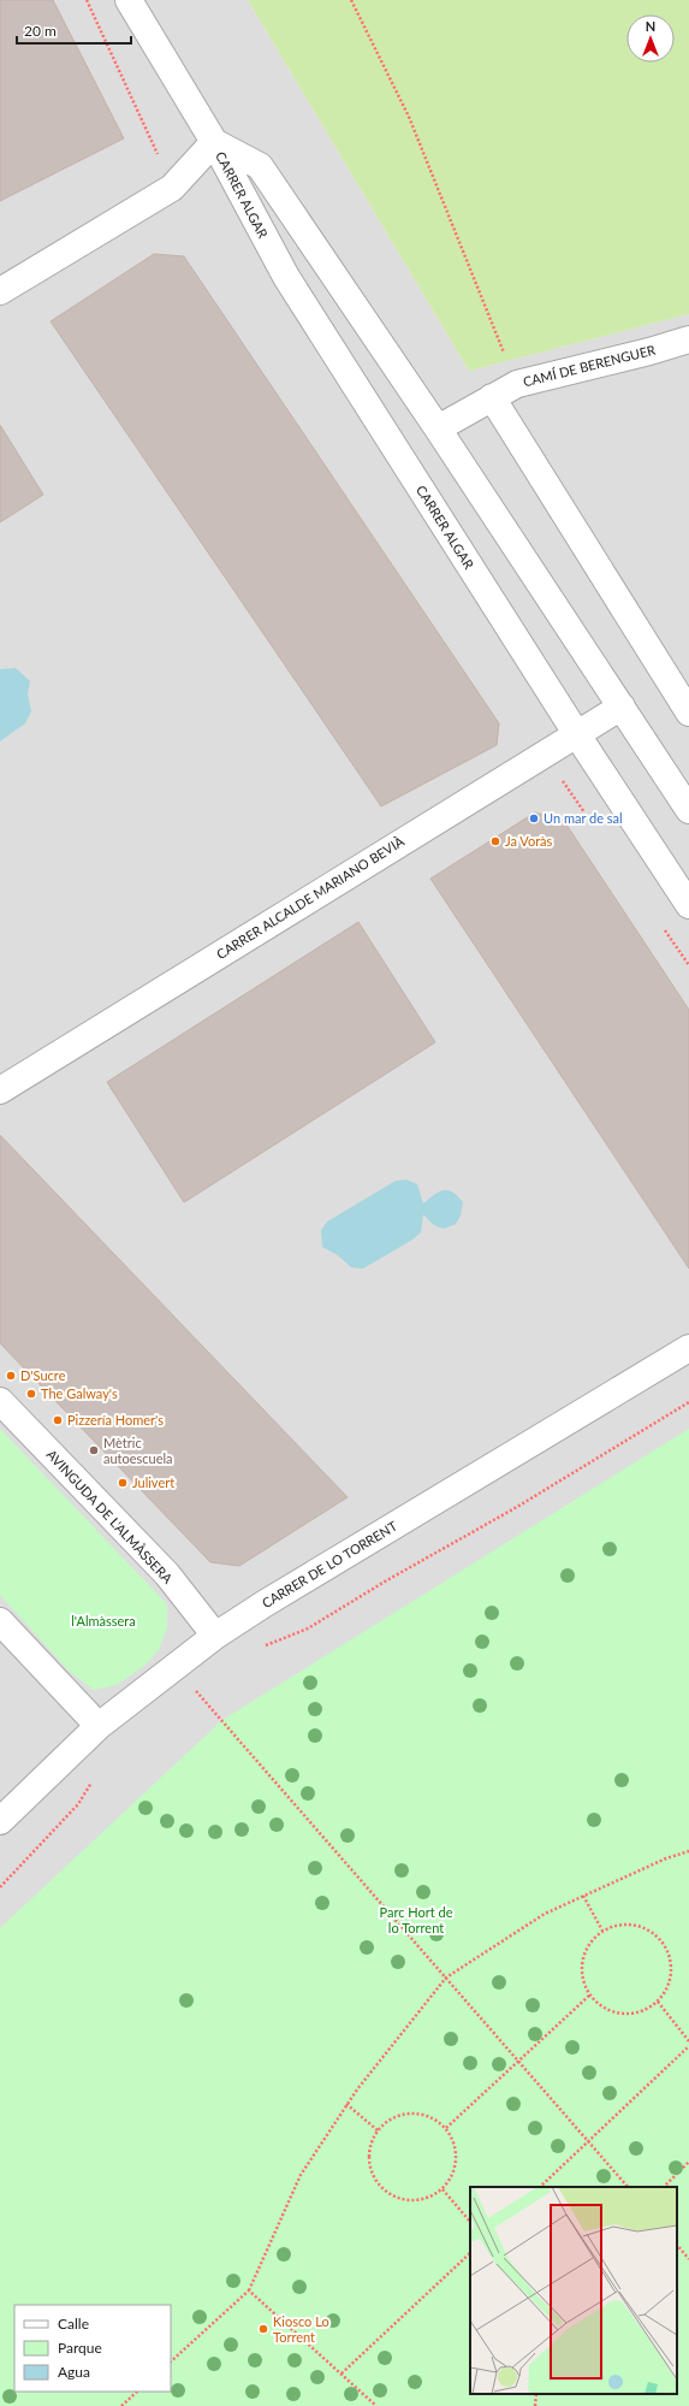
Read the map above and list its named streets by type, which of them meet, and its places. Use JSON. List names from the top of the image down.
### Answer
{
  "streets": {
    "street": [
      "CARRER ALGAR",
      "CAMÍ DE BERENGUER",
      "CARRER ALCALDE MARIANO BEVIÀ",
      "AVINGUDA DE L'ALMÀSSERA",
      "CARRER DE LO TORRENT"
    ]
  },
  "crossings": [
    ["CARRER ALGAR", "CARRER ALCALDE MARIANO BEVIÀ"],
    ["AVINGUDA DE L'ALMÀSSERA", "CARRER DE LO TORRENT"]
  ],
  "parks": ["l'Almàssera", "Parc Hort de lo Torrent"],
  "places": [
    "Un mar de sal",
    "Ja Voràs",
    "D'Sucre",
    "The Galway's",
    "Pizzería Homer's",
    "Mètric autoescuela",
    "Julivert",
    "Kiosco Lo Torrent"
  ],
  "legend": ["Calle", "Parque", "Agua"],
  "scale_bar": "20 m",
  "north": "top"
}
